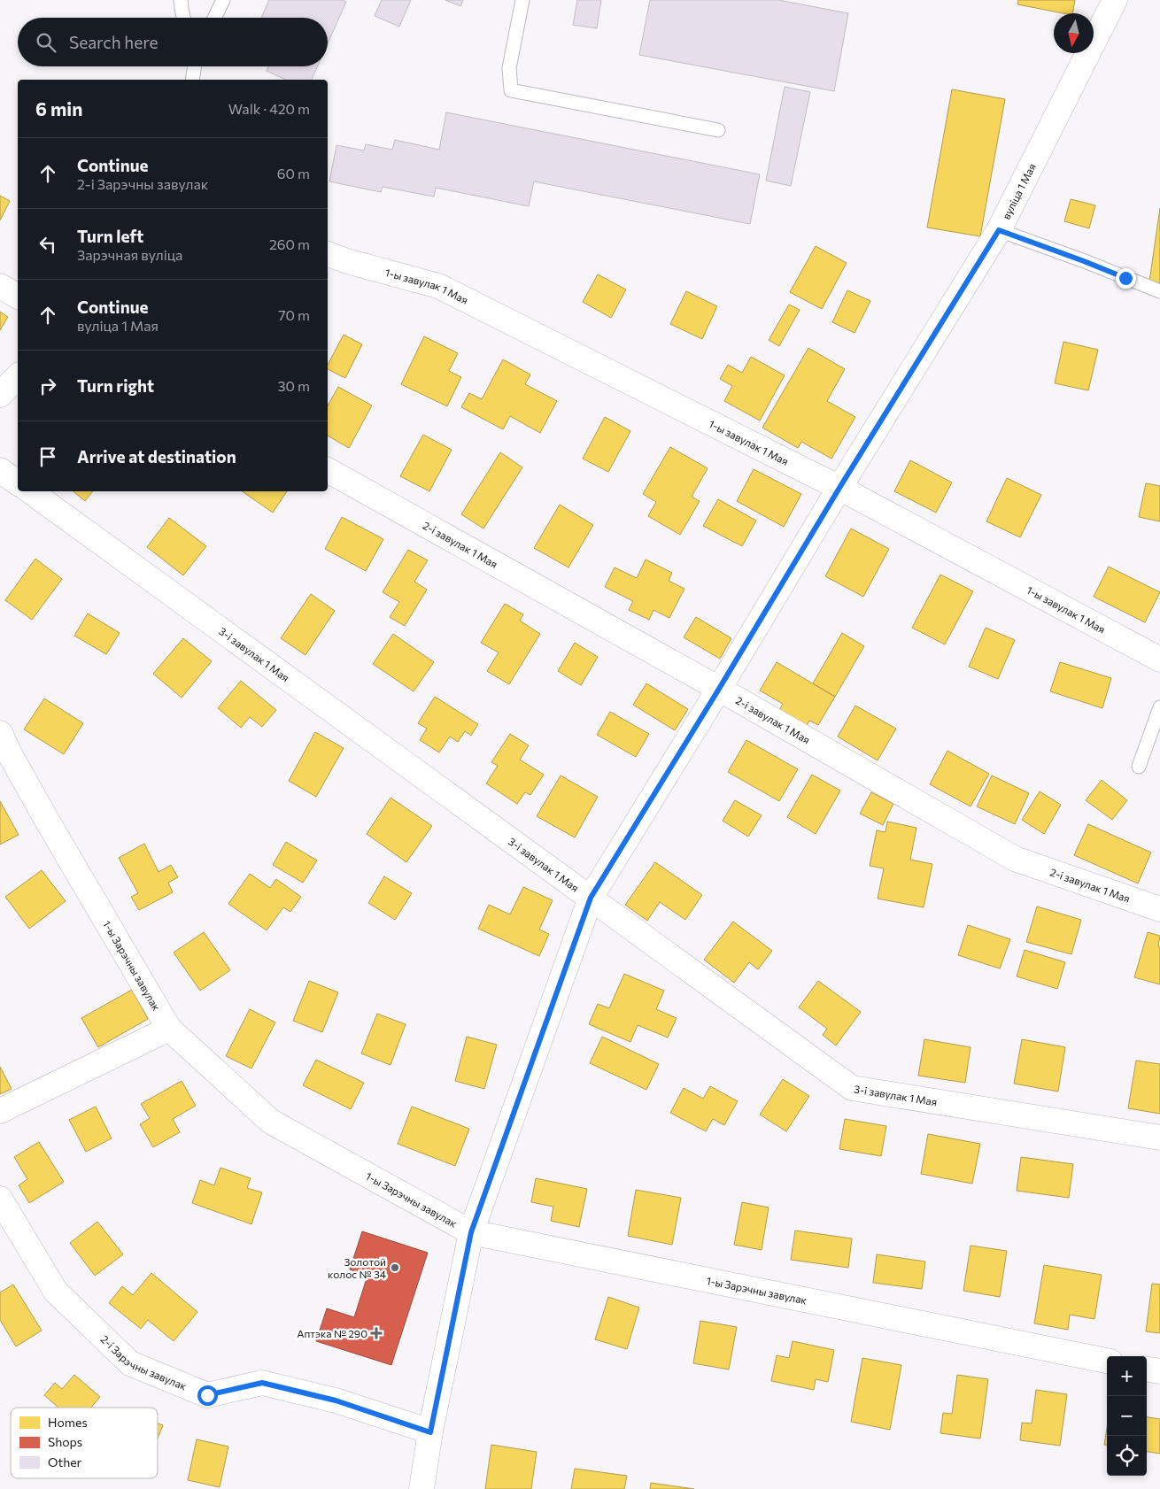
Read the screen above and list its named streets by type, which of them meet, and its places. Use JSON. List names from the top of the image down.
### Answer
{
  "streets": {
    "street": [
      "вуліца 1 Мая",
      "1-ы завулак 1 Мая",
      "2-і завулак 1 Мая",
      "3-і завулак 1 Мая",
      "1-ы Зарэчны завулак",
      "2-і Зарэчны завулак"
    ]
  },
  "crossings": [
    ["вуліца 1 Мая", "1-ы завулак 1 Мая"],
    ["вуліца 1 Мая", "2-і завулак 1 Мая"],
    ["вуліца 1 Мая", "3-і завулак 1 Мая"],
    ["вуліца 1 Мая", "1-ы Зарэчны завулак"],
    ["вуліца 1 Мая", "2-і Зарэчны завулак"]
  ],
  "places": {
    "other": ["Золотой колос № 34"],
    "health": ["Аптэка № 290"]
  },
  "legend": ["Homes", "Shops", "Other"],
  "north": "bottom",
  "page": {
    "search": "Search here",
    "heading": ["6 min", "Walk · 420 m"],
    "list": [
      ["Continue", "2-і Зарэчны завулак", "60 m"],
      ["Turn left", "Зарэчная вуліца", "260 m"],
      ["Continue", "вуліца 1 Мая", "70 m"],
      ["Turn right", "30 m"],
      "Arrive at destination"
    ],
    "map_buttons": ["+", "−"]
  }
}
